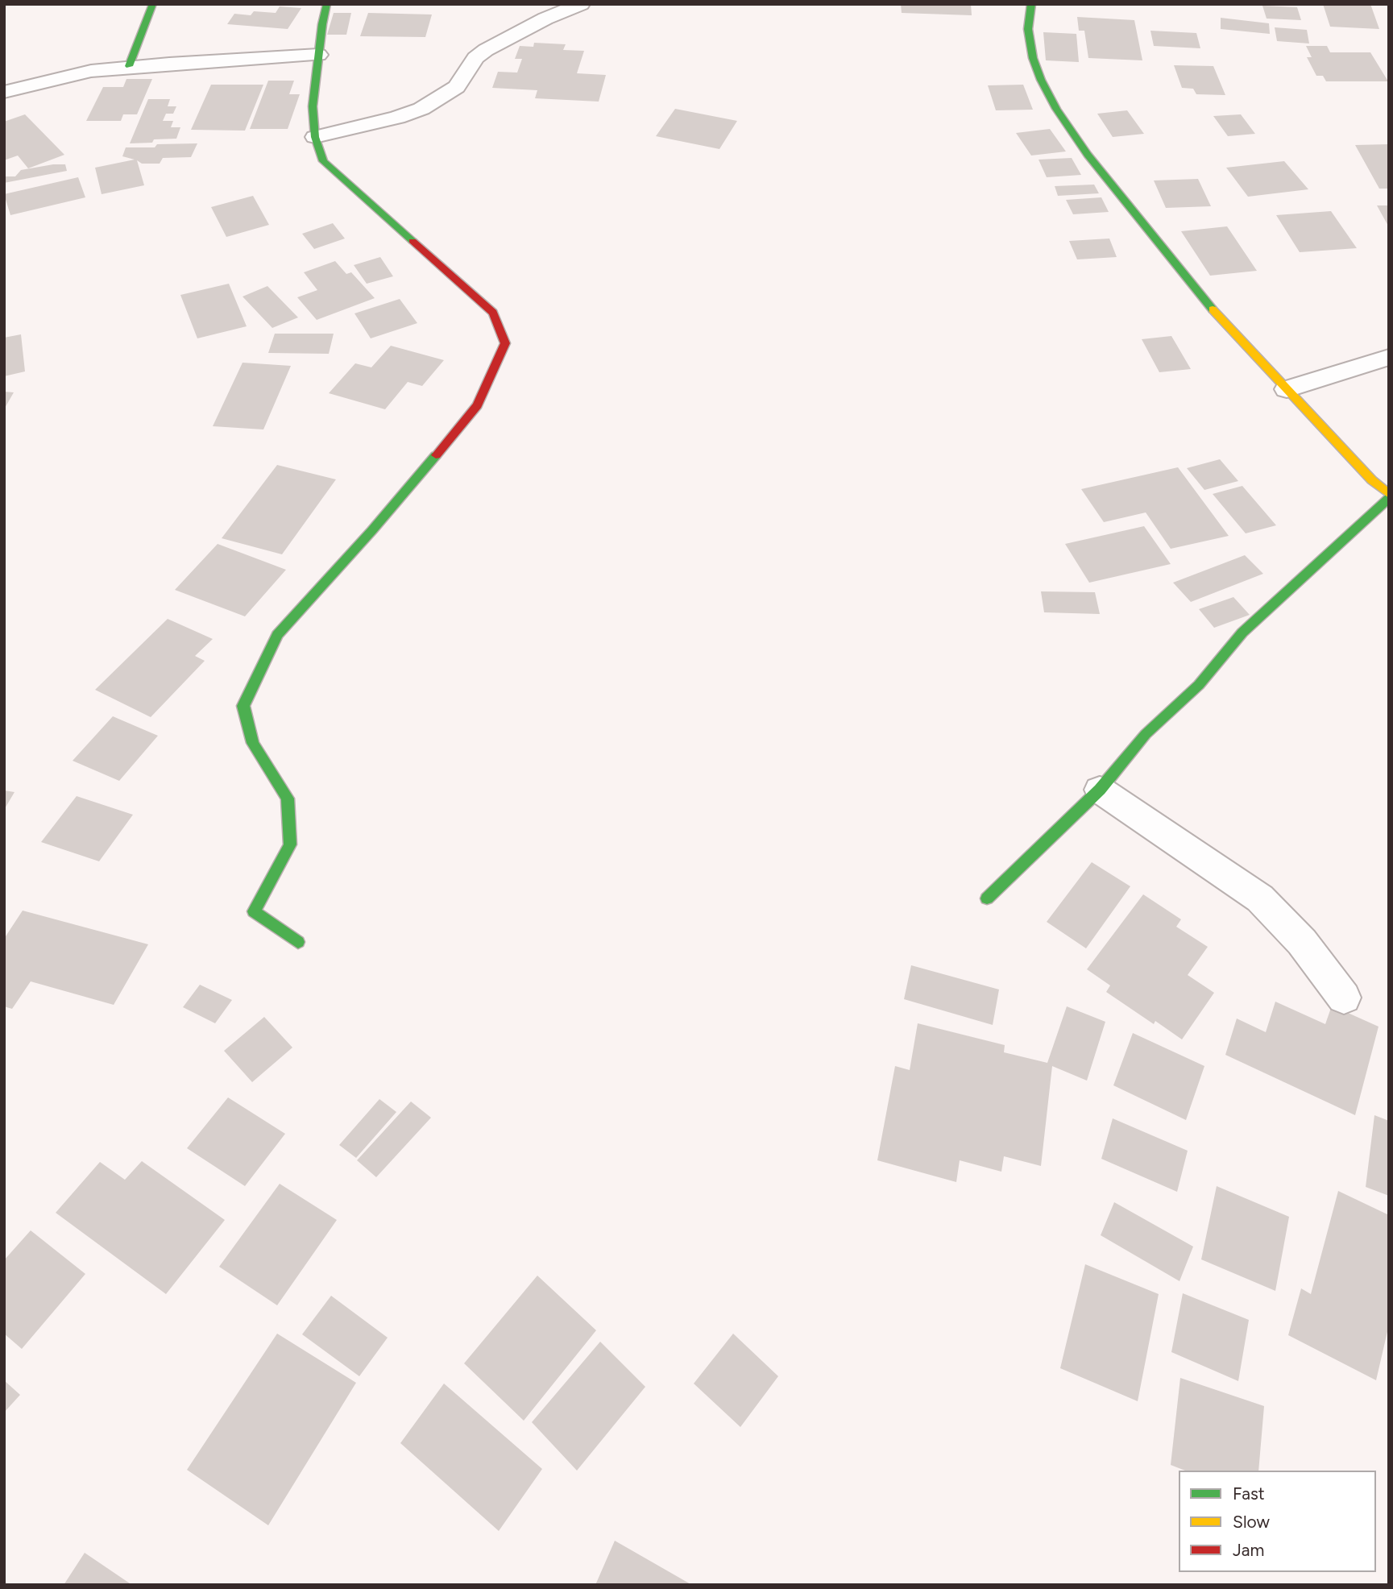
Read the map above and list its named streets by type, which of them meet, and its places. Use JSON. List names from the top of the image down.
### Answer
{
  "legend": ["Fast", "Slow", "Jam"]
}
